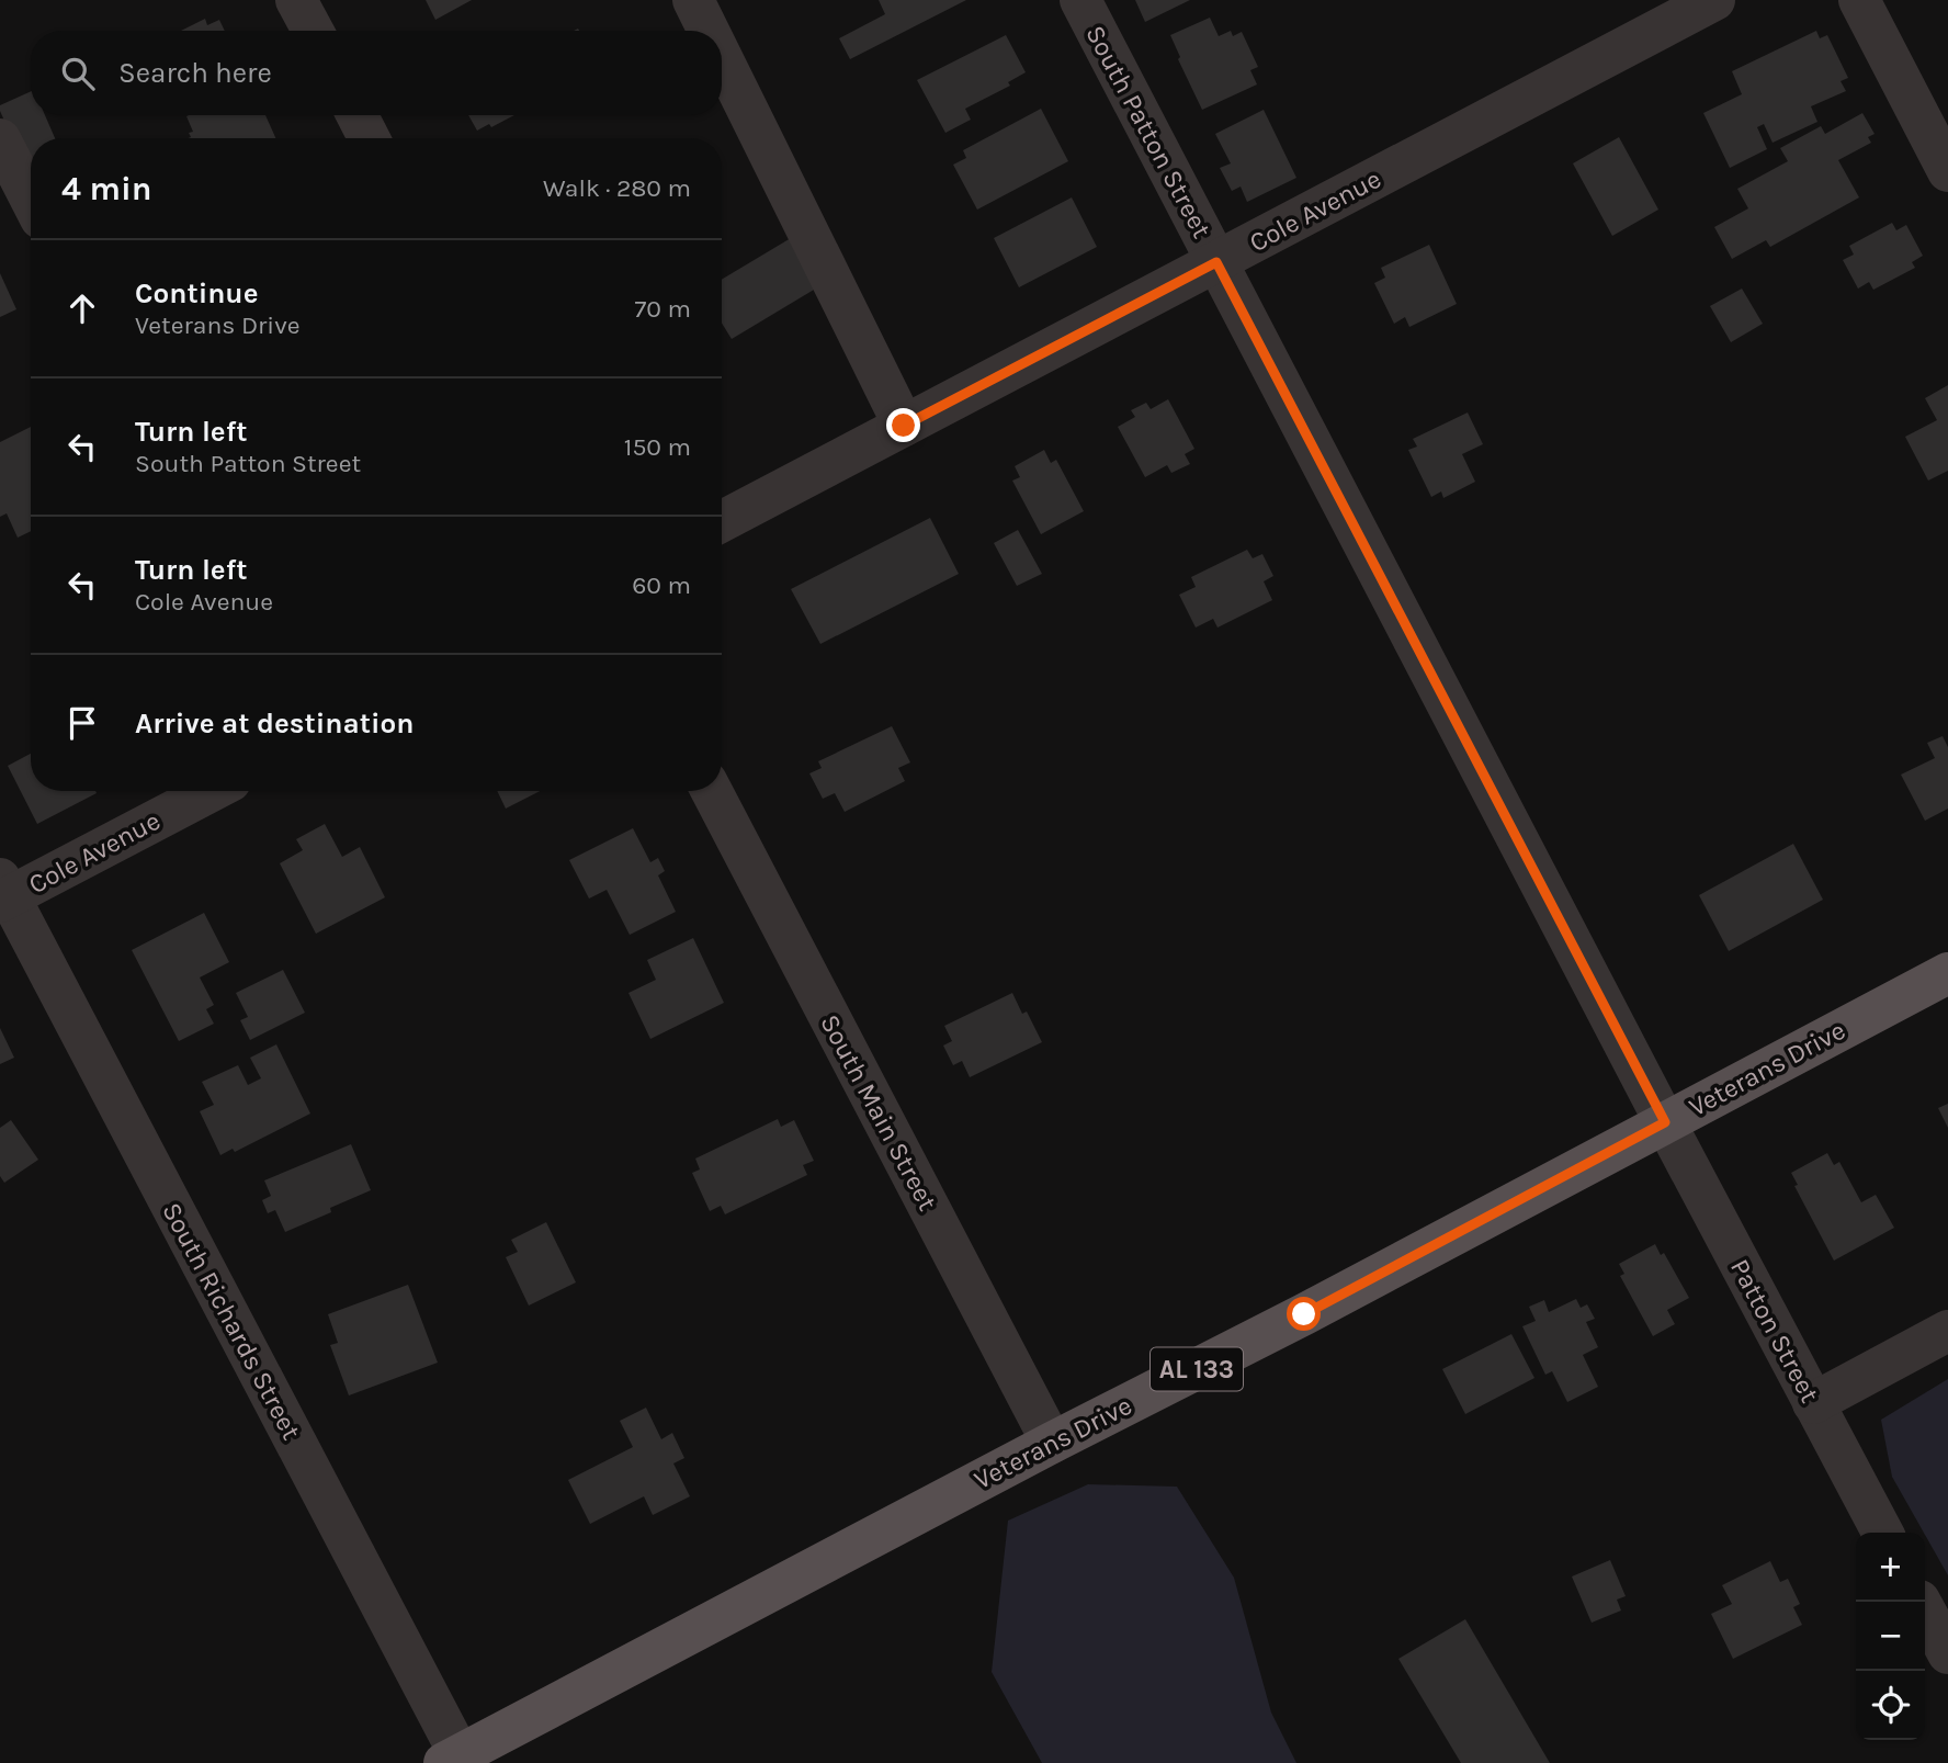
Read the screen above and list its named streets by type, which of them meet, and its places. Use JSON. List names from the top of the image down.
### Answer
{
  "streets": {
    "main road": ["Veterans Drive", "AL 133"],
    "street": [
      "South Patton Street",
      "Cole Avenue",
      "South Main Street",
      "South Richards Street",
      "Patton Street"
    ]
  },
  "crossings": [
    ["South Patton Street", "Cole Avenue"],
    ["South Patton Street", "Veterans Drive"],
    ["South Patton Street", "Patton Street"],
    ["Cole Avenue", "South Richards Street"],
    ["Veterans Drive", "South Main Street"],
    ["Veterans Drive", "South Richards Street"],
    ["Veterans Drive", "Patton Street"]
  ],
  "page": {
    "search": "Search here",
    "heading": ["4 min", "Walk · 280 m"],
    "list": [
      ["Continue", "Veterans Drive", "70 m"],
      ["Turn left", "South Patton Street", "150 m"],
      ["Turn left", "Cole Avenue", "60 m"],
      "Arrive at destination"
    ],
    "map_buttons": ["+", "−"]
  }
}
